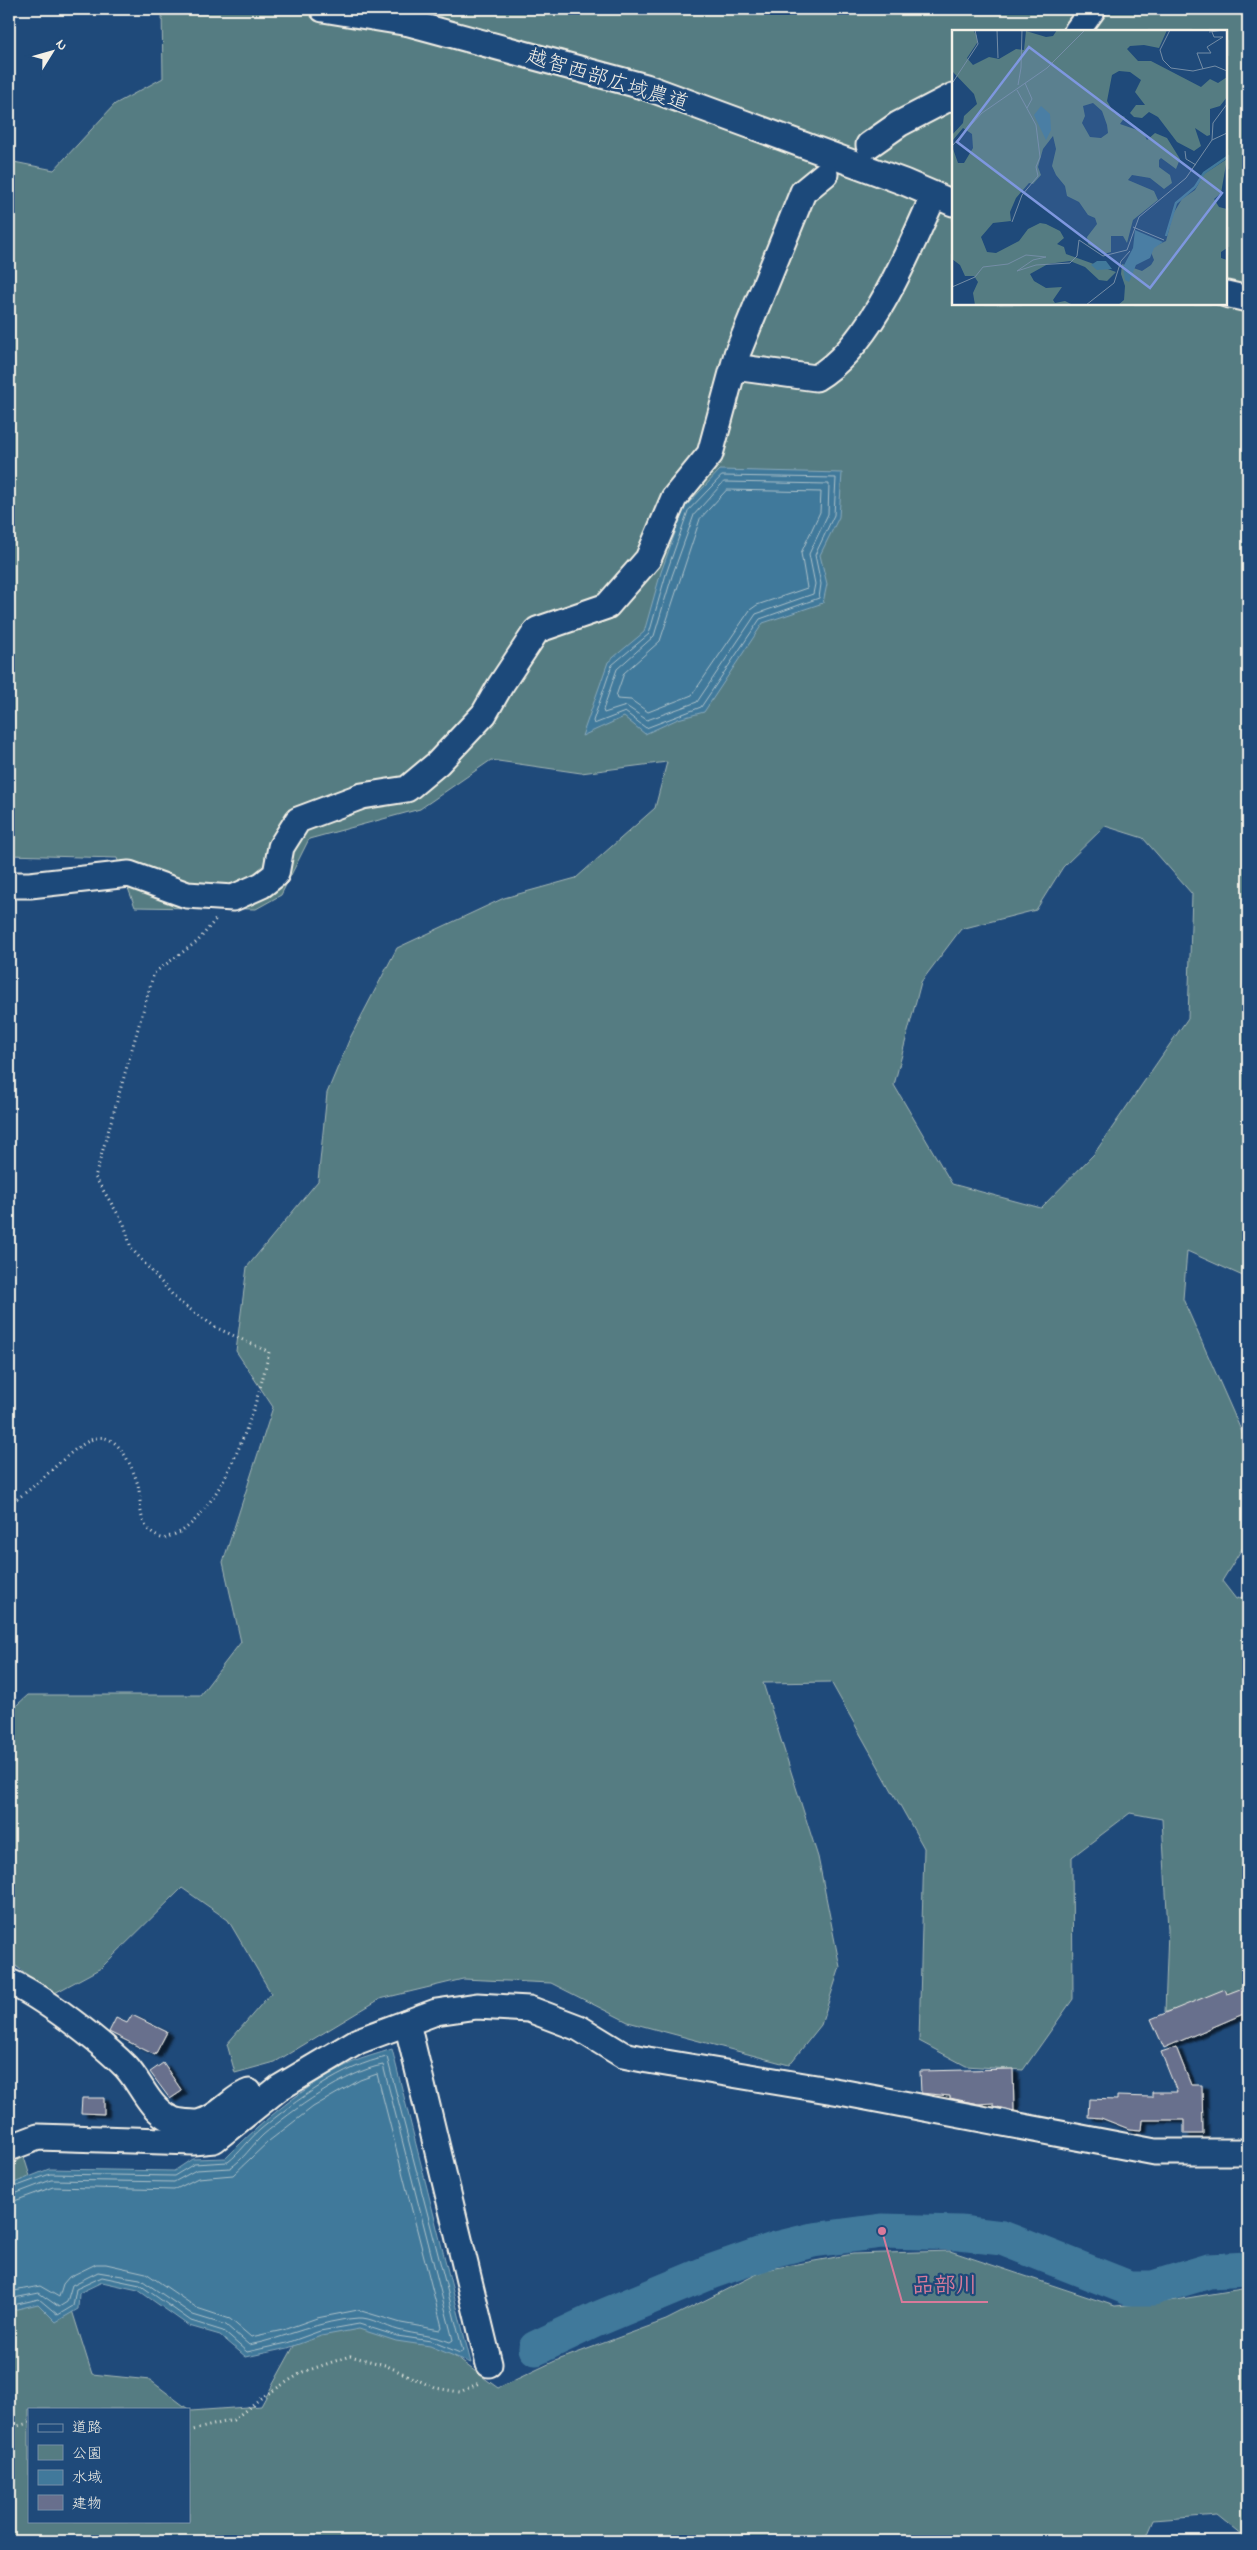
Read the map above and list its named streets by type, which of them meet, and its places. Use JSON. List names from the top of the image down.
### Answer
{
  "streets": {
    "street": ["越智西部広域農道"]
  },
  "places": ["品部川"],
  "legend": [
    "道路",
    "公園",
    "水域",
    "建物"
  ],
  "north": "top right"
}
